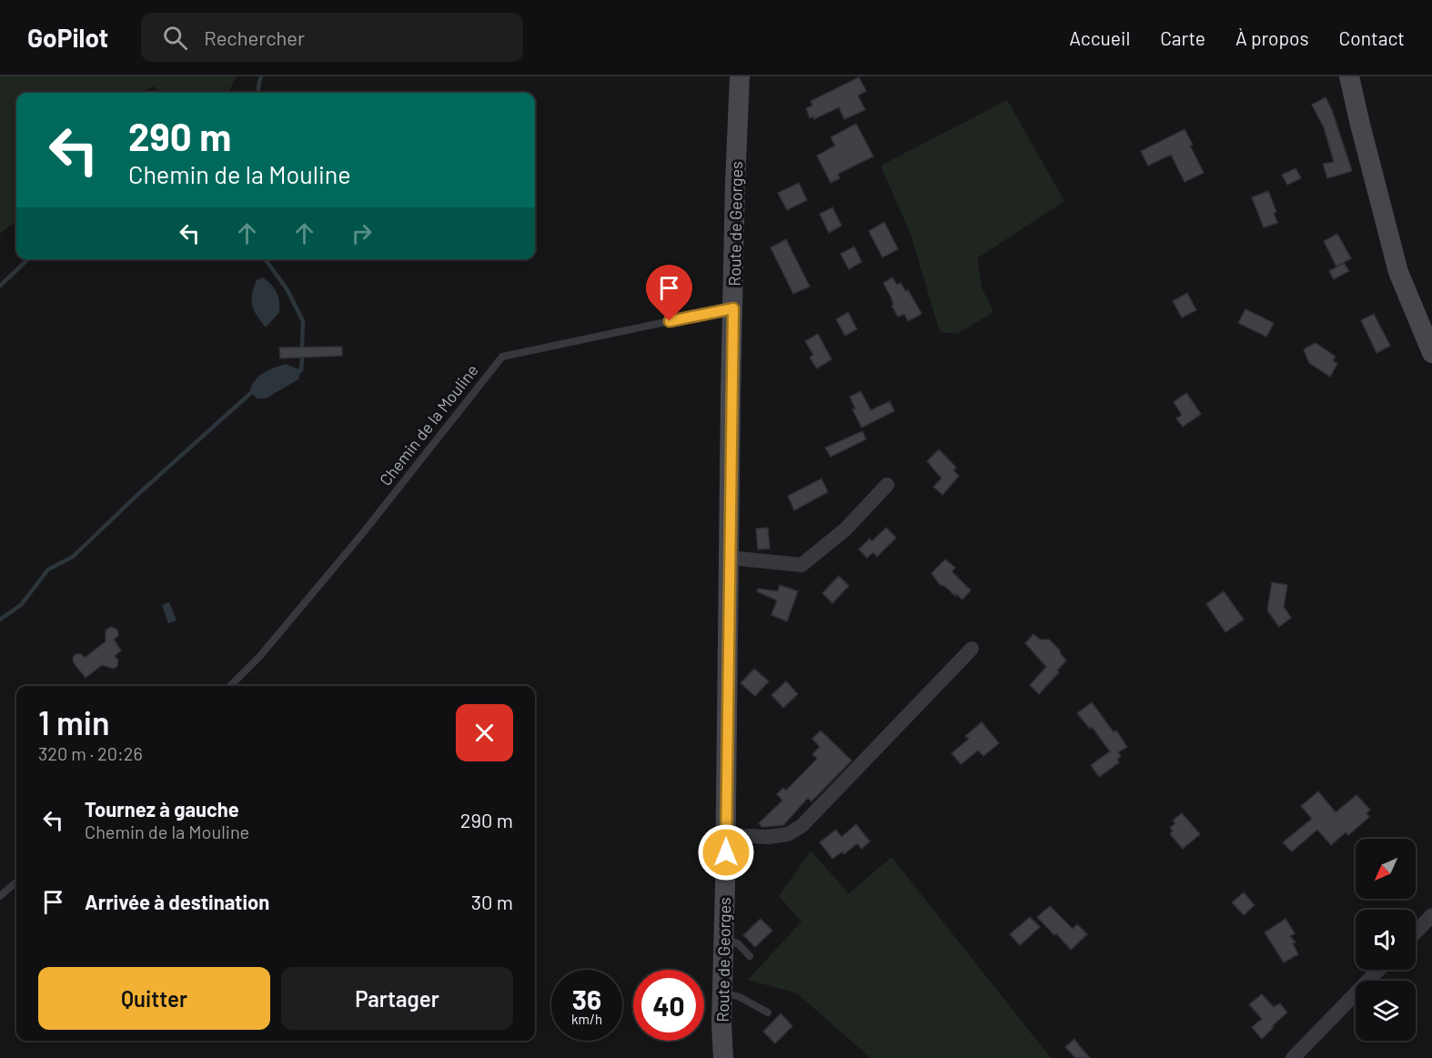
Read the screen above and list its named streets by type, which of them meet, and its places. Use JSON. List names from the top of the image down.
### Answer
{
  "streets": {
    "street": ["Route de Georges"],
    "lane": ["Chemin de la Mouline"]
  },
  "crossings": [
    ["Route de Georges", "Chemin de la Mouline"]
  ],
  "north": "bottom left",
  "page": {
    "header": "GoPilot",
    "search": "Rechercher",
    "nav": [
      "Accueil",
      "Carte",
      "À propos",
      "Contact"
    ],
    "turn": ["290 m", "Chemin de la Mouline"],
    "heading": ["1 min", "320 m · 20:26"],
    "list": [
      {
        "name": "Tournez à gauche",
        "note": "Chemin de la Mouline",
        "value": "290 m"
      },
      {
        "name": "Arrivée à destination",
        "value": "30 m"
      }
    ],
    "buttons": ["Quitter", "Partager"],
    "speed": "36 km/h",
    "limit": "40"
  }
}
